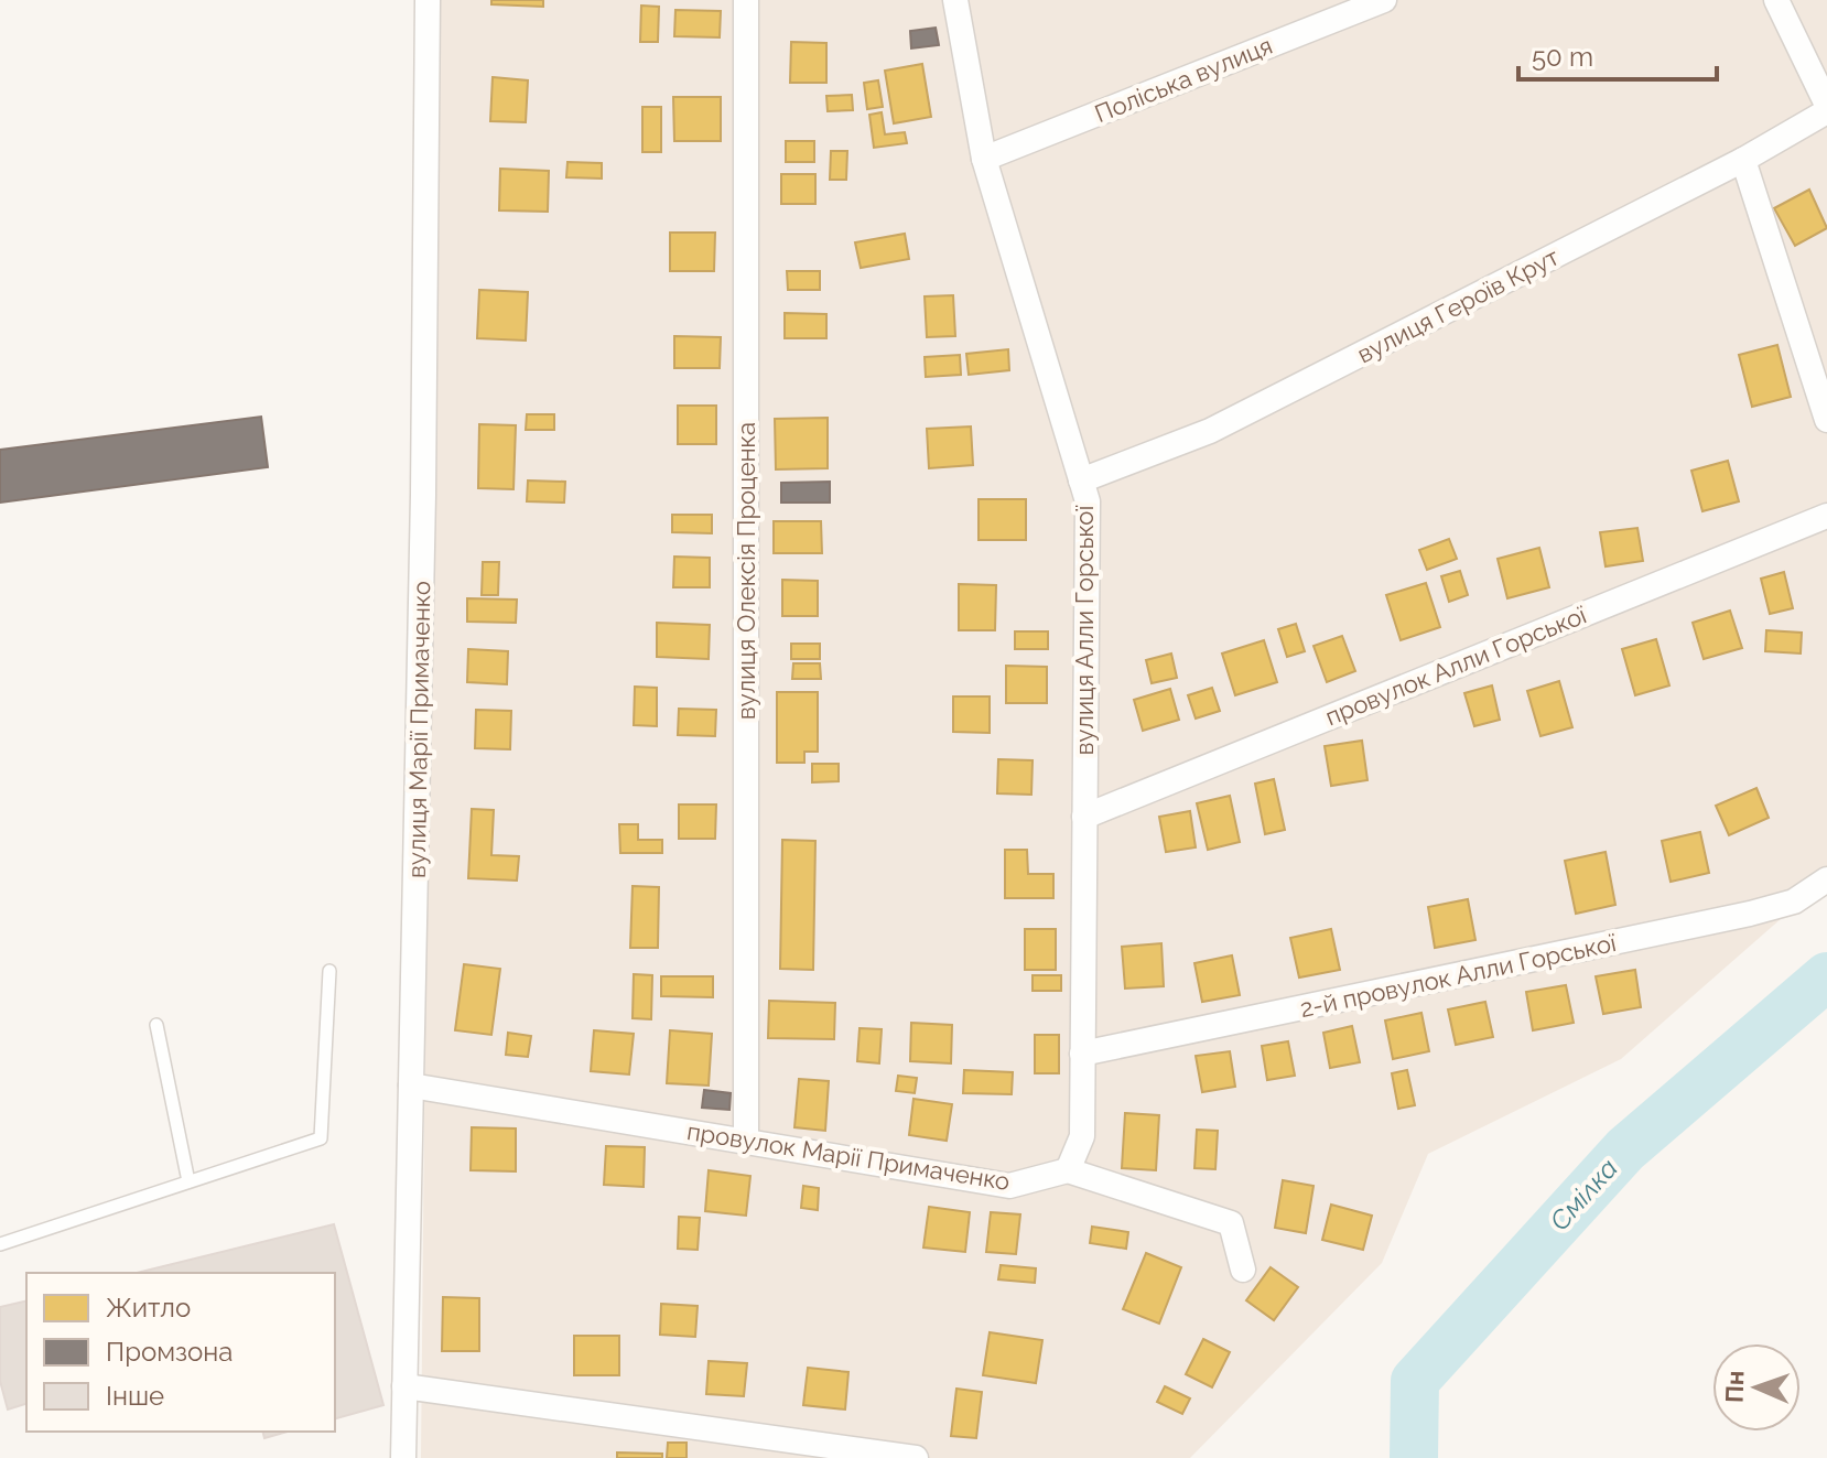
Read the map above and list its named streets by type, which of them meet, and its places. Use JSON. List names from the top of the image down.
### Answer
{
  "streets": {
    "street": [
      "Поліська вулиця",
      "вулиця Героїв Крут",
      "вулиця Олексія Проценка",
      "вулиця Алли Горської",
      "провулок Алли Горської",
      "вулиця Марії Примаченко",
      "2-й провулок Алли Горської",
      "провулок Марії Примаченко"
    ]
  },
  "crossings": [
    ["Поліська вулиця", "вулиця Алли Горської"],
    ["вулиця Героїв Крут", "вулиця Алли Горської"],
    ["вулиця Олексія Проценка", "провулок Марії Примаченко"],
    ["вулиця Алли Горської", "провулок Алли Горської"],
    ["вулиця Алли Горської", "2-й провулок Алли Горської"],
    ["вулиця Алли Горської", "провулок Марії Примаченко"],
    ["вулиця Марії Примаченко", "провулок Марії Примаченко"]
  ],
  "water": ["Смілка"],
  "legend": ["Житло", "Промзона", "Інше"],
  "scale_bar": "50 m",
  "north": "left"
}
